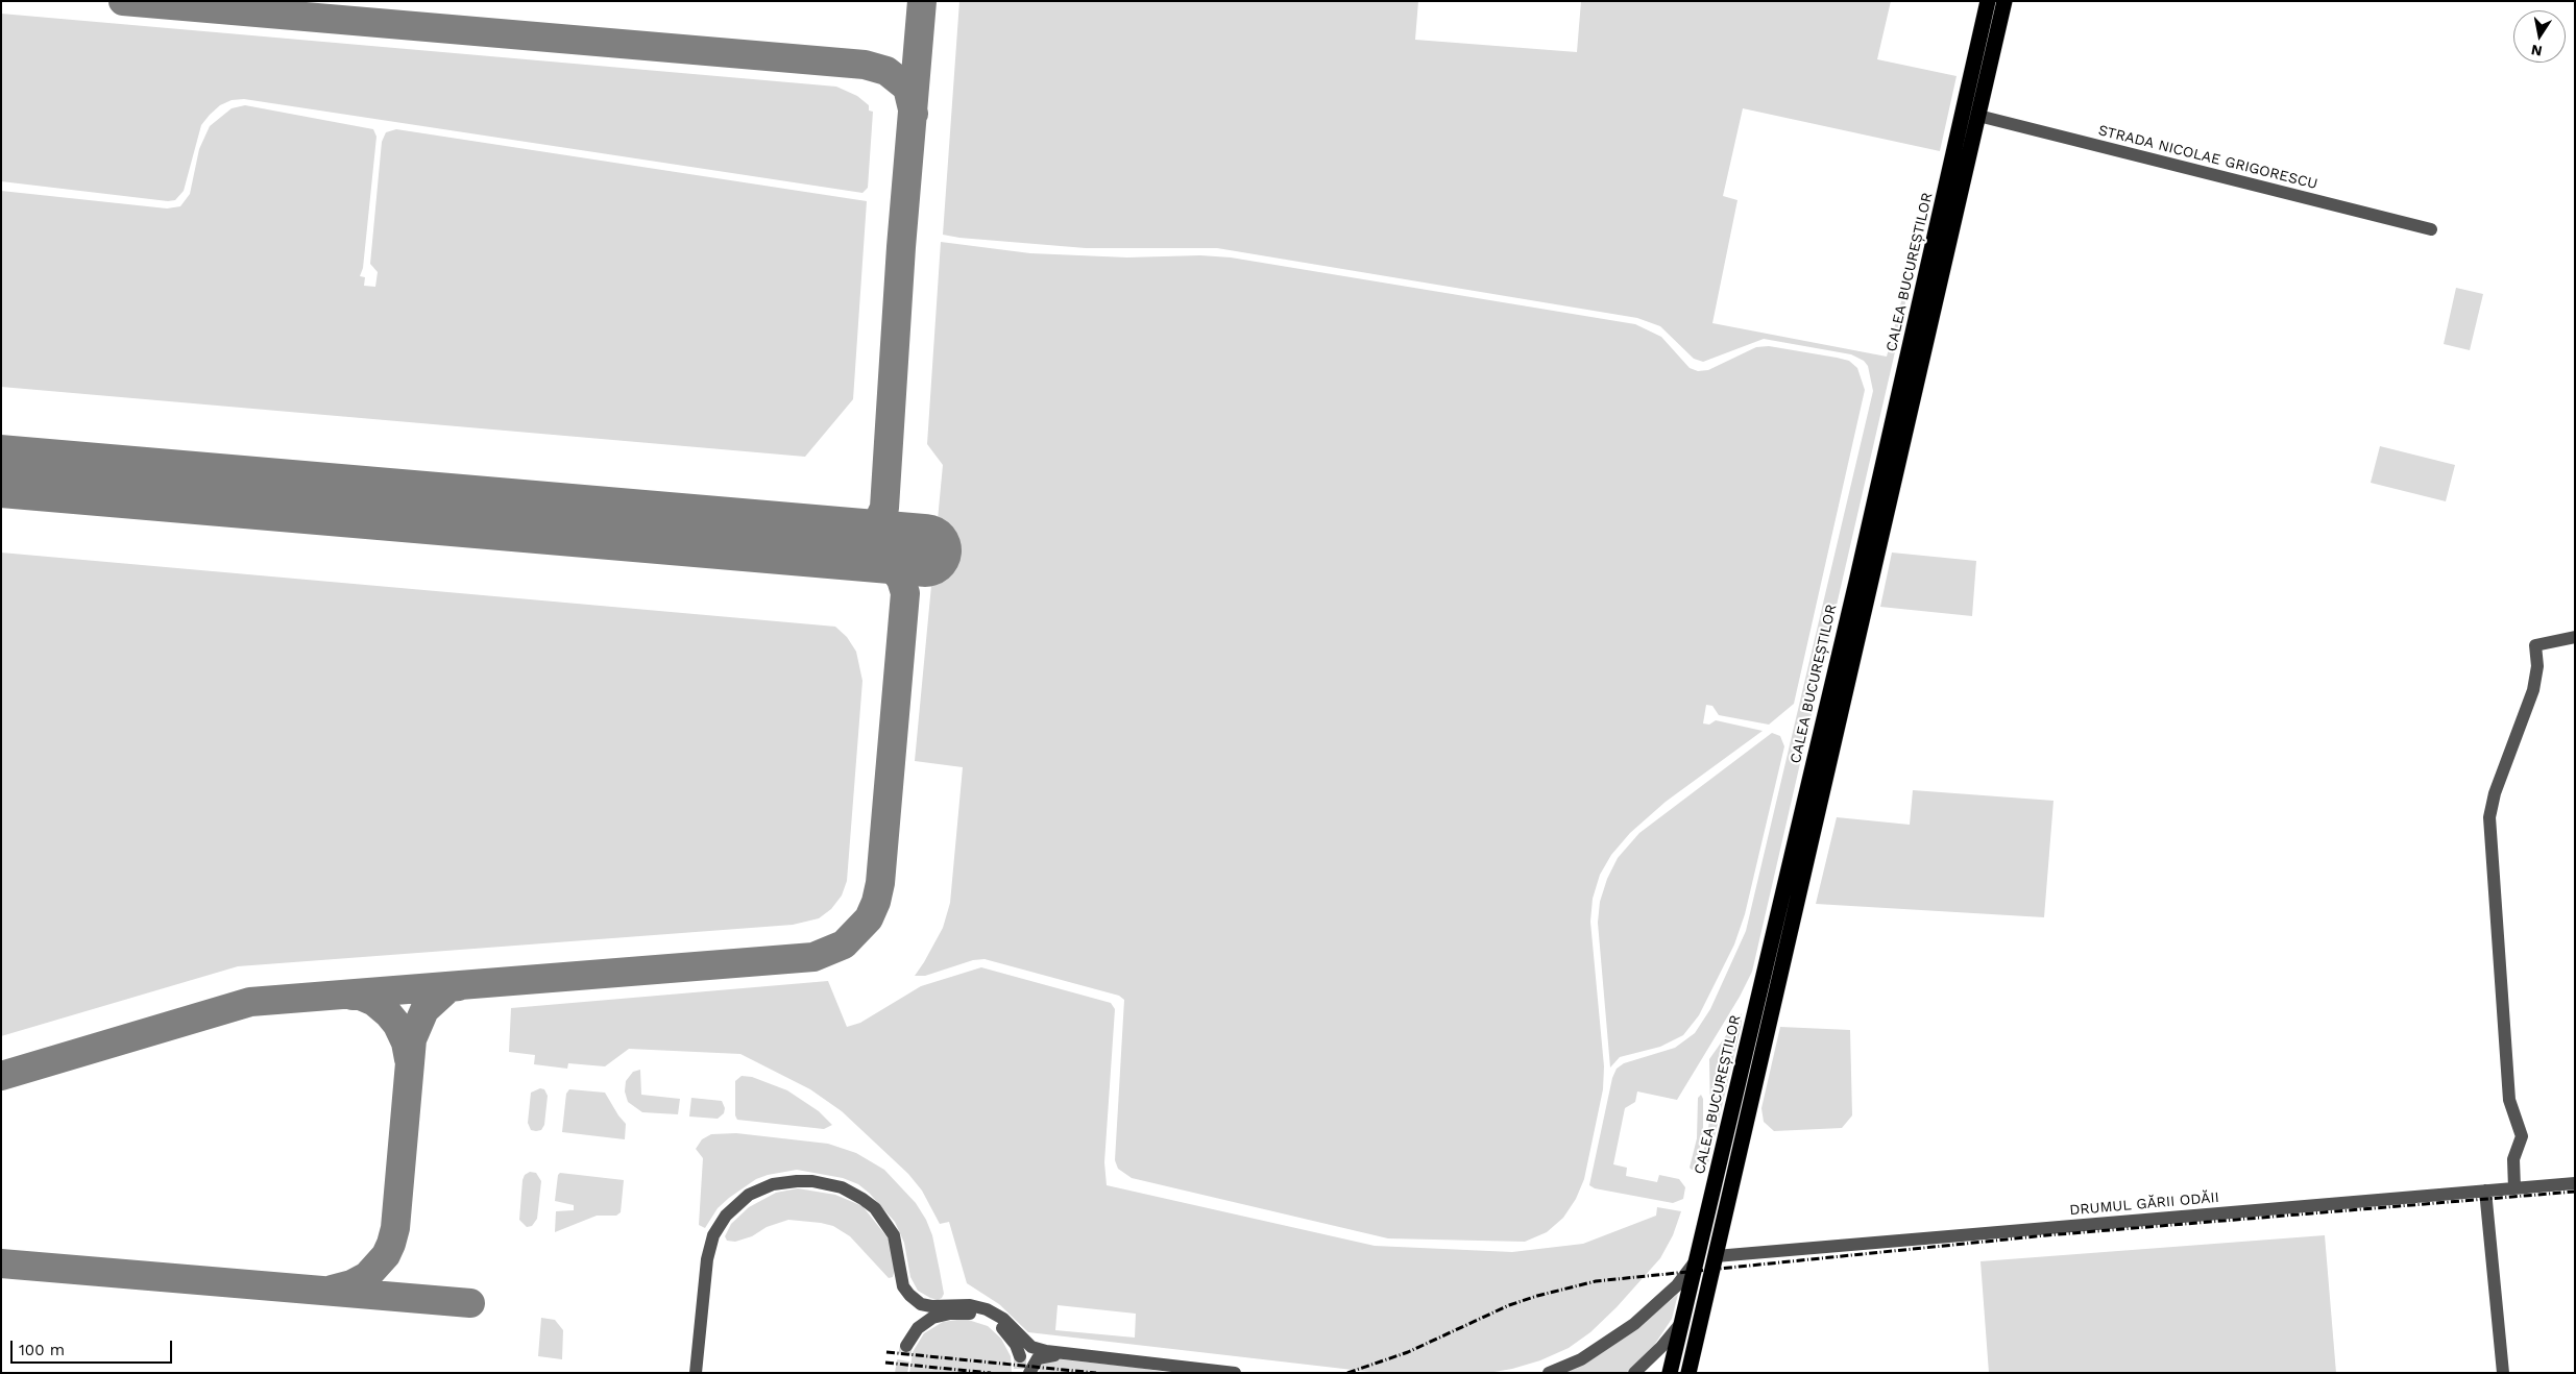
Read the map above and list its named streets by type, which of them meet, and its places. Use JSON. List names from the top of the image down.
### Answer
{
  "streets": {
    "highway": ["CALEA BUCUREȘTILOR"],
    "street": ["STRADA NICOLAE GRIGORESCU", "DRUMUL GĂRII ODĂII"]
  },
  "scale_bar": "100 m",
  "north": "bottom"
}
